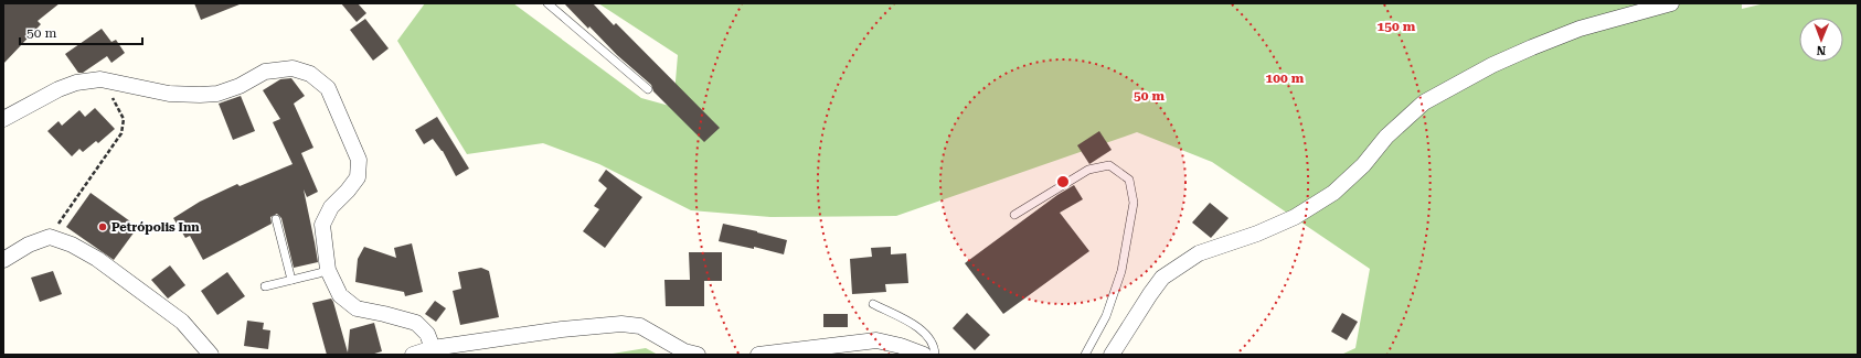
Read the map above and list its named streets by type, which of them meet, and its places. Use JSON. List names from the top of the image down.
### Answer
{
  "places": ["Petrópolis Inn"],
  "scale_bar": "50 m",
  "north": "bottom",
  "rings": ["150 m", "100 m", "50 m"]
}
